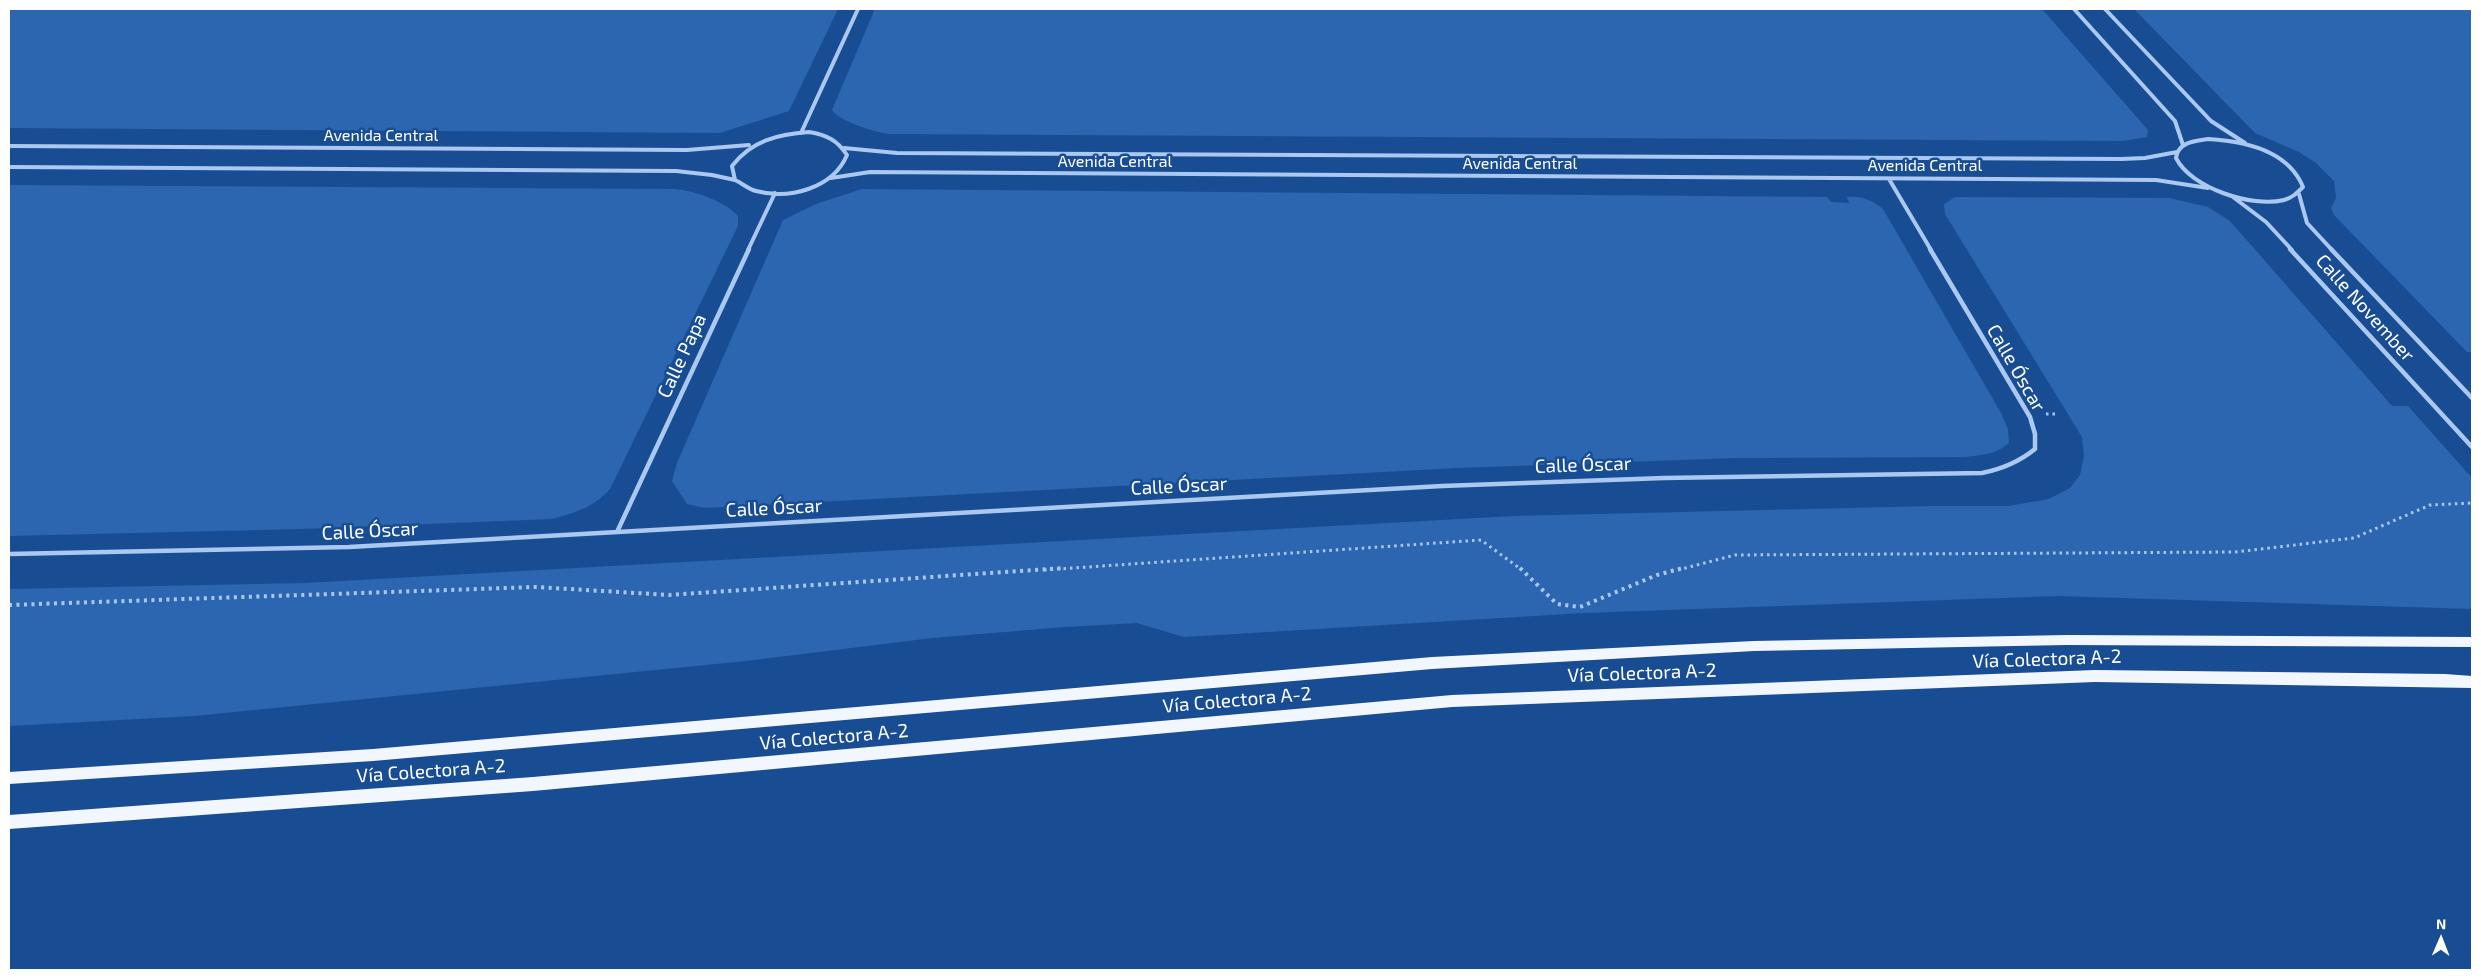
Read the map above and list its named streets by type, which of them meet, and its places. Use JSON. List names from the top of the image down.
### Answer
{
  "streets": {
    "main road": ["Vía Colectora A-2"],
    "street": [
      "Avenida Central",
      "Calle November",
      "Calle Papa",
      "Calle Óscar"
    ]
  },
  "crossings": [
    ["Avenida Central", "Calle Papa"],
    ["Avenida Central", "Calle Óscar"],
    ["Calle Papa", "Calle Óscar"]
  ],
  "north": "top"
}
